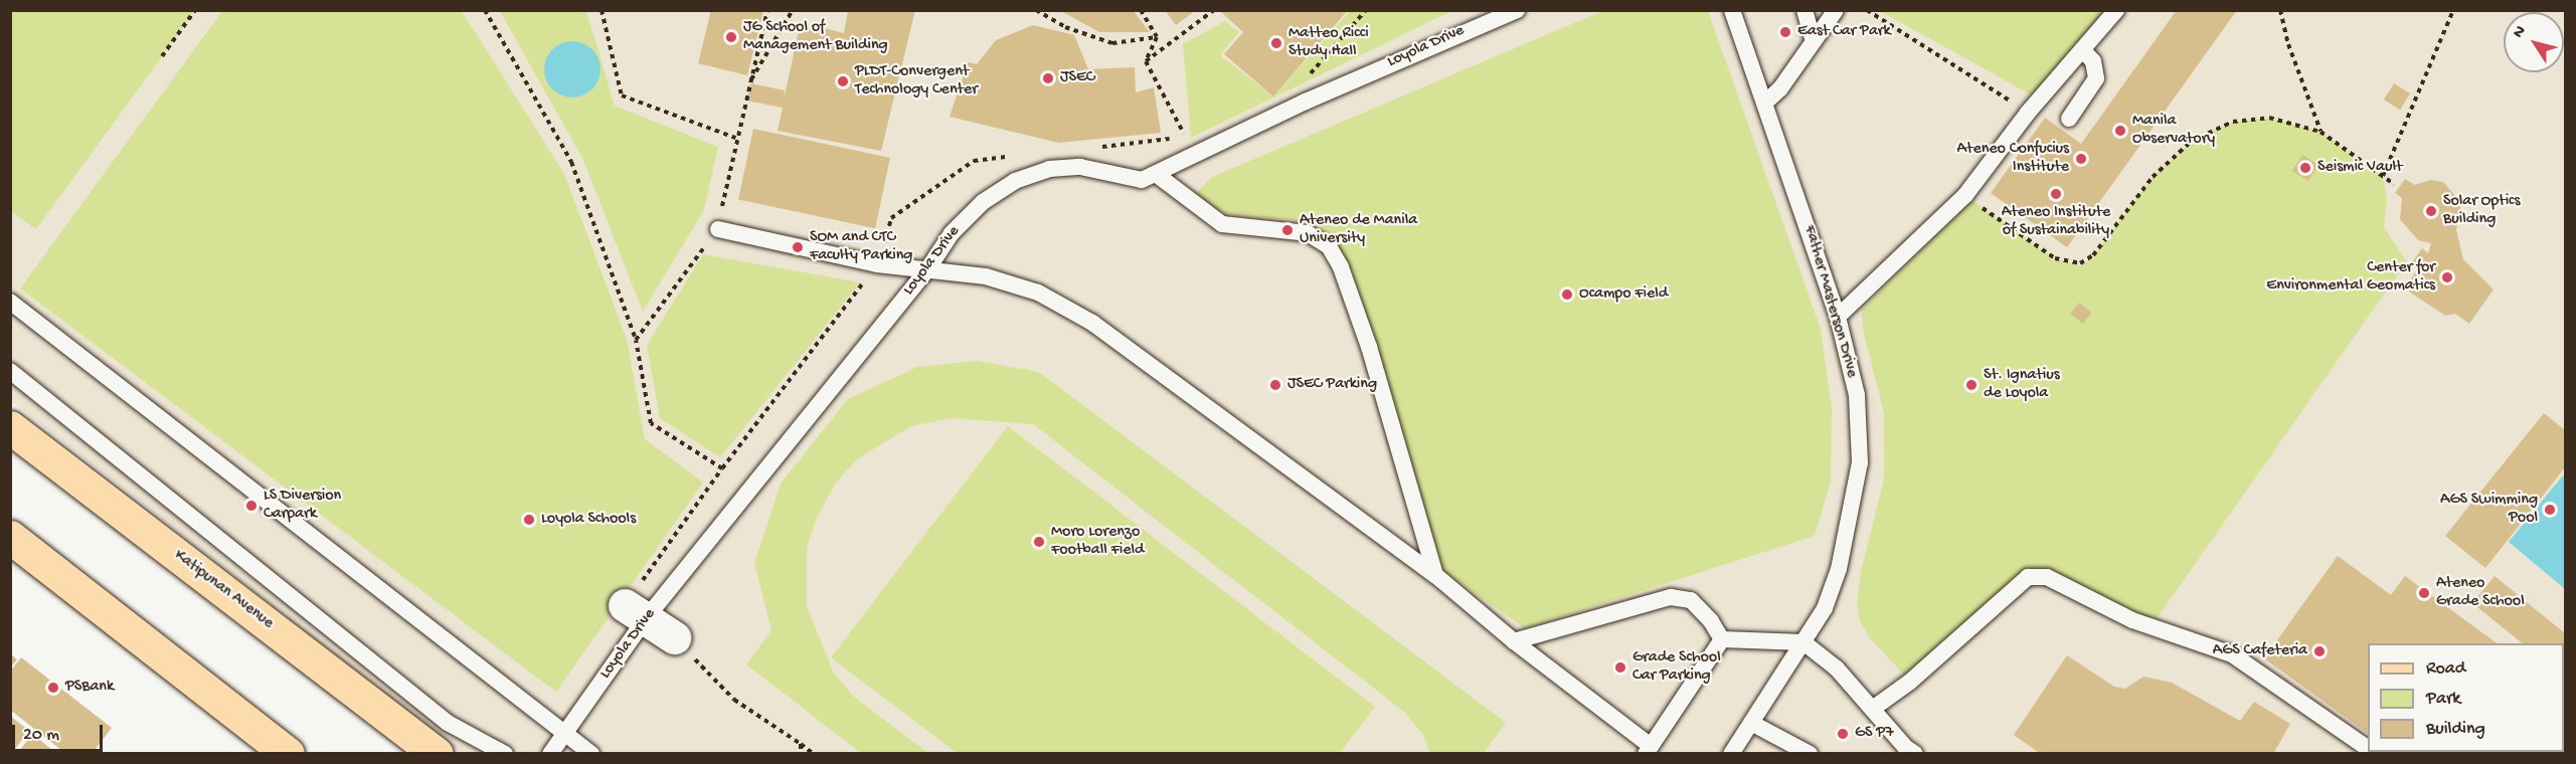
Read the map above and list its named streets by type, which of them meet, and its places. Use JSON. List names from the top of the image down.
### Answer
{
  "streets": {
    "main road": ["Katipunan Avenue"],
    "lane": ["Loyola Drive", "Father Masterson Drive"]
  },
  "places": [
    "East Car Park",
    "JG School of Management Building",
    "Matteo Ricci Study Hall",
    "JSEC",
    "PLDT-Convergent Technology Center",
    "Manila Observatory",
    "Ateneo Confucius Institute",
    "Seismic Vault",
    "Ateneo Institute of Sustainability",
    "Solar Optics Building",
    "Ateneo de Manila University",
    "SOM and CTC Faculty Parking",
    "Center for Environmental Geomatics",
    "Ocampo Field",
    "JSEC Parking",
    "St. Ignatius de Loyola",
    "LS Diversion Carpark",
    "AGS Swimming Pool",
    "Loyola Schools",
    "Moro Lorenzo Football Field",
    "Ateneo Grade School",
    "AGS Cafeteria",
    "Grade School Car Parking",
    "PSBank",
    "GS P7"
  ],
  "legend": ["Road", "Park", "Building"],
  "scale_bar": "20 m",
  "north": "top left"
}
